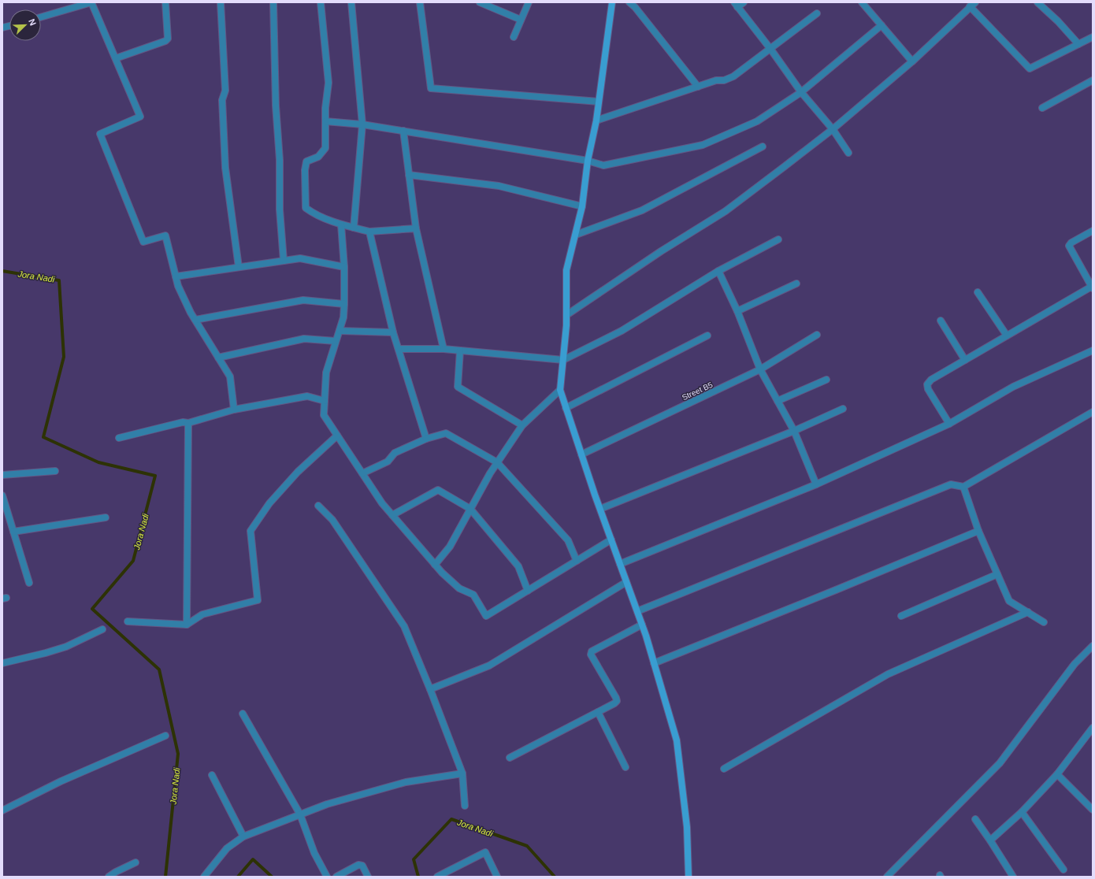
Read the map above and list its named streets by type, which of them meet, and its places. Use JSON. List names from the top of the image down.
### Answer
{
  "streets": {
    "street": ["Street B5"]
  },
  "water": ["Jora Nadi"],
  "north": "top right"
}
